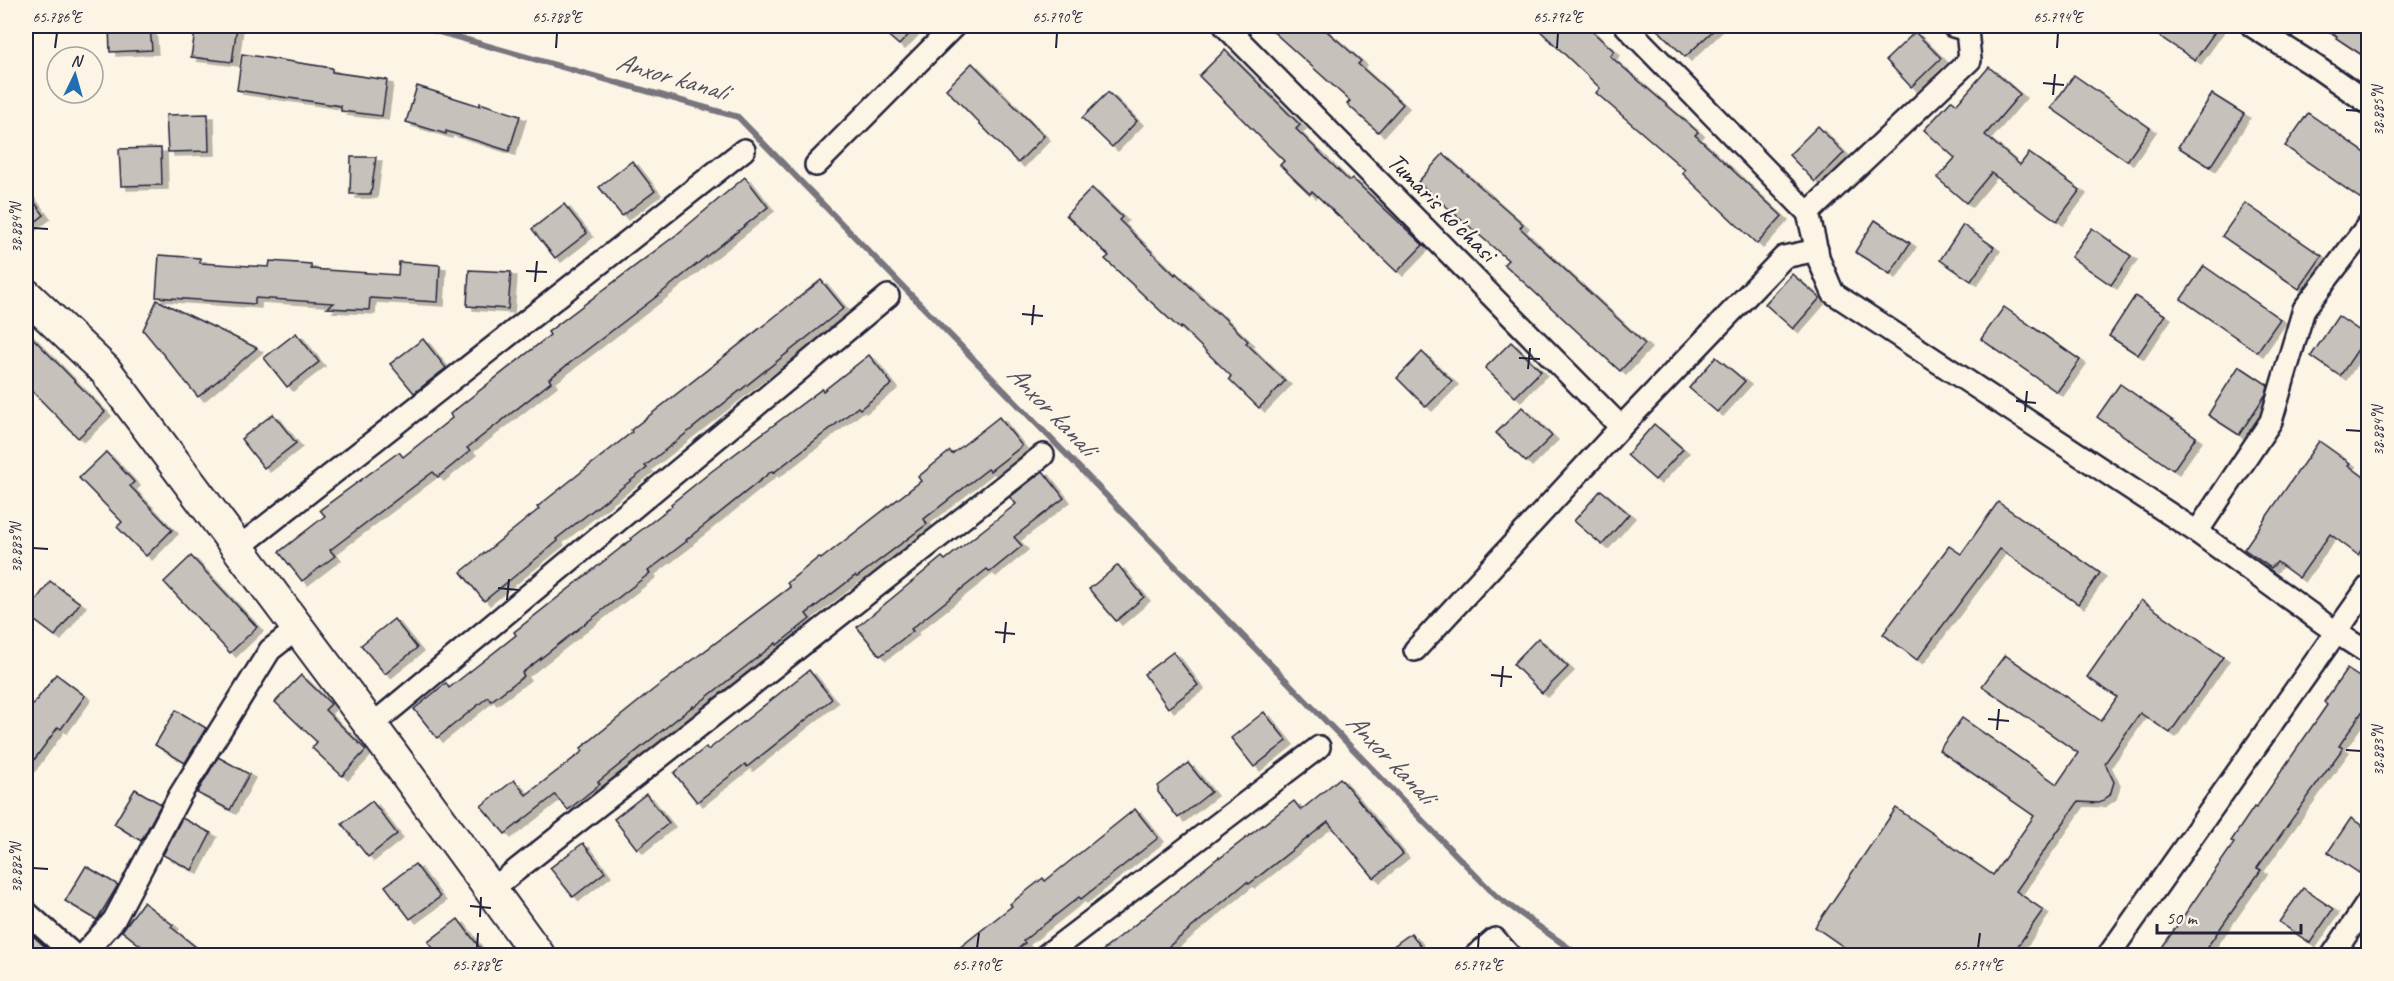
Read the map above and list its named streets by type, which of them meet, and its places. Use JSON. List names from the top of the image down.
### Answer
{
  "streets": {
    "street": ["Tumaris ko'chasi"]
  },
  "water": ["Anxor kanali"],
  "scale_bar": "50 m",
  "north": "top",
  "coordinates": [
    "65.786°E",
    "65.788°E",
    "65.790°E",
    "65.792°E",
    "65.794°E",
    "38.885°N",
    "38.884°N",
    "38.883°N",
    "38.882°N"
  ]
}
